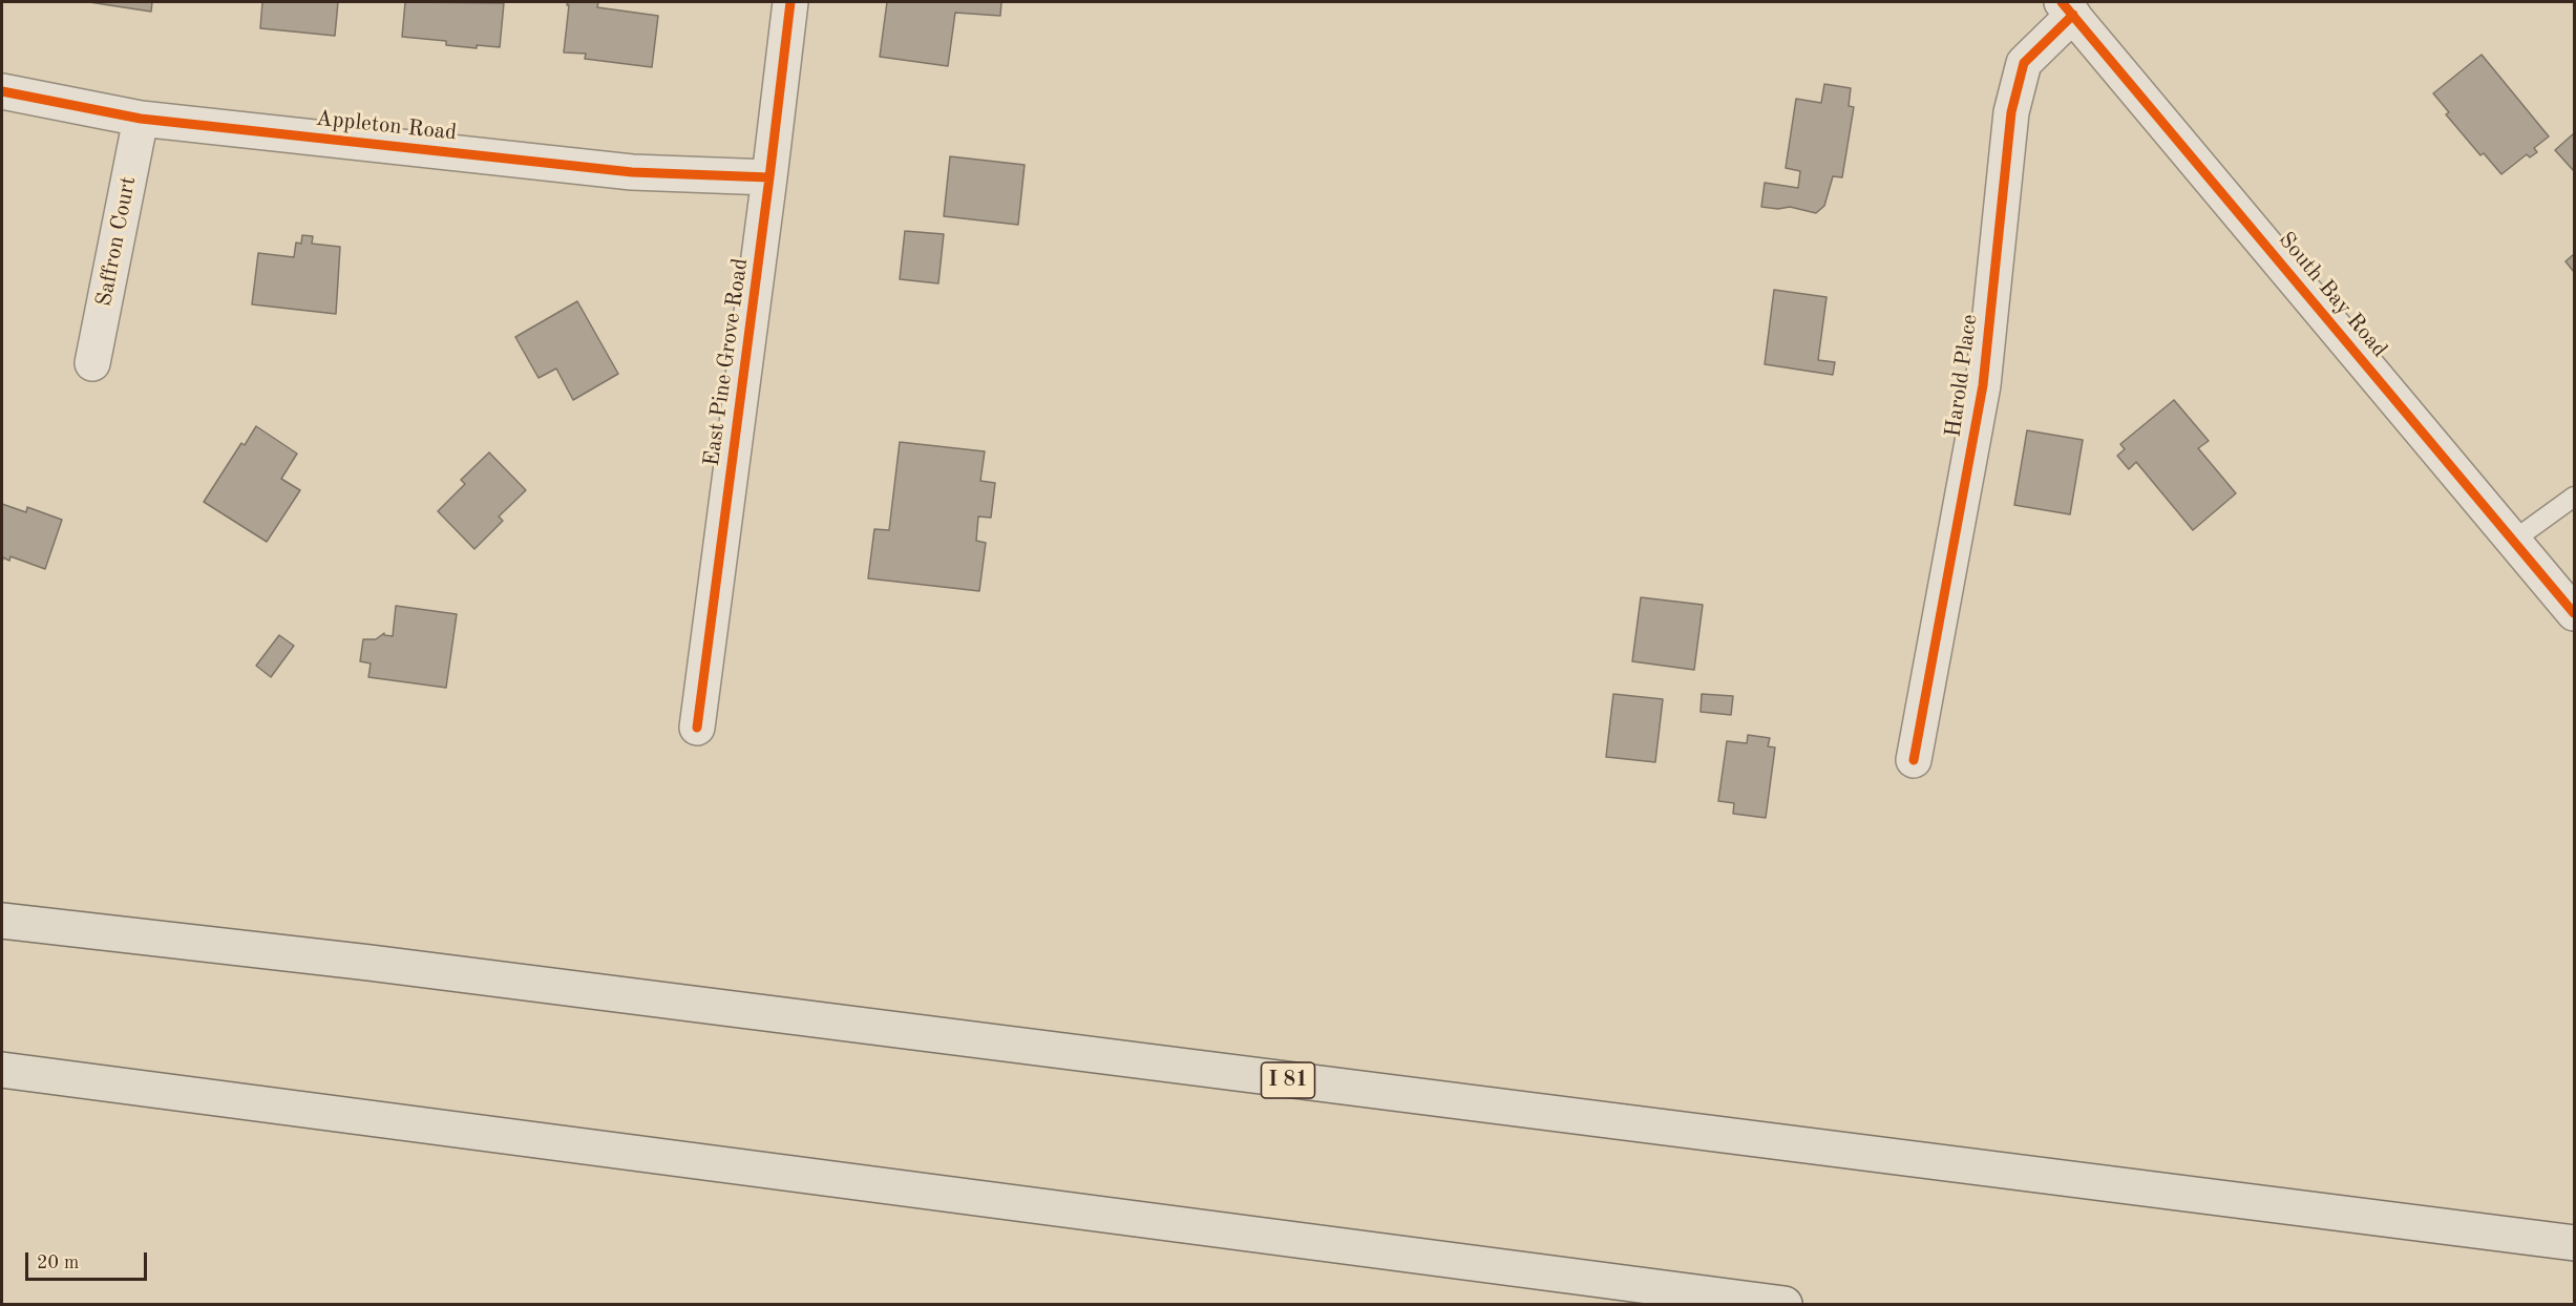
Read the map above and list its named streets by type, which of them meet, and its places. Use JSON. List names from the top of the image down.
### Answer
{
  "streets": {
    "highway": ["I 81"],
    "street": [
      "Appleton Road",
      "Saffron Court",
      "South Bay Road",
      "East Pine Grove Road",
      "Harold Place"
    ]
  },
  "crossings": [
    ["Appleton Road", "Saffron Court"],
    ["Appleton Road", "East Pine Grove Road"],
    ["South Bay Road", "Harold Place"]
  ],
  "scale_bar": "20 m"
}
